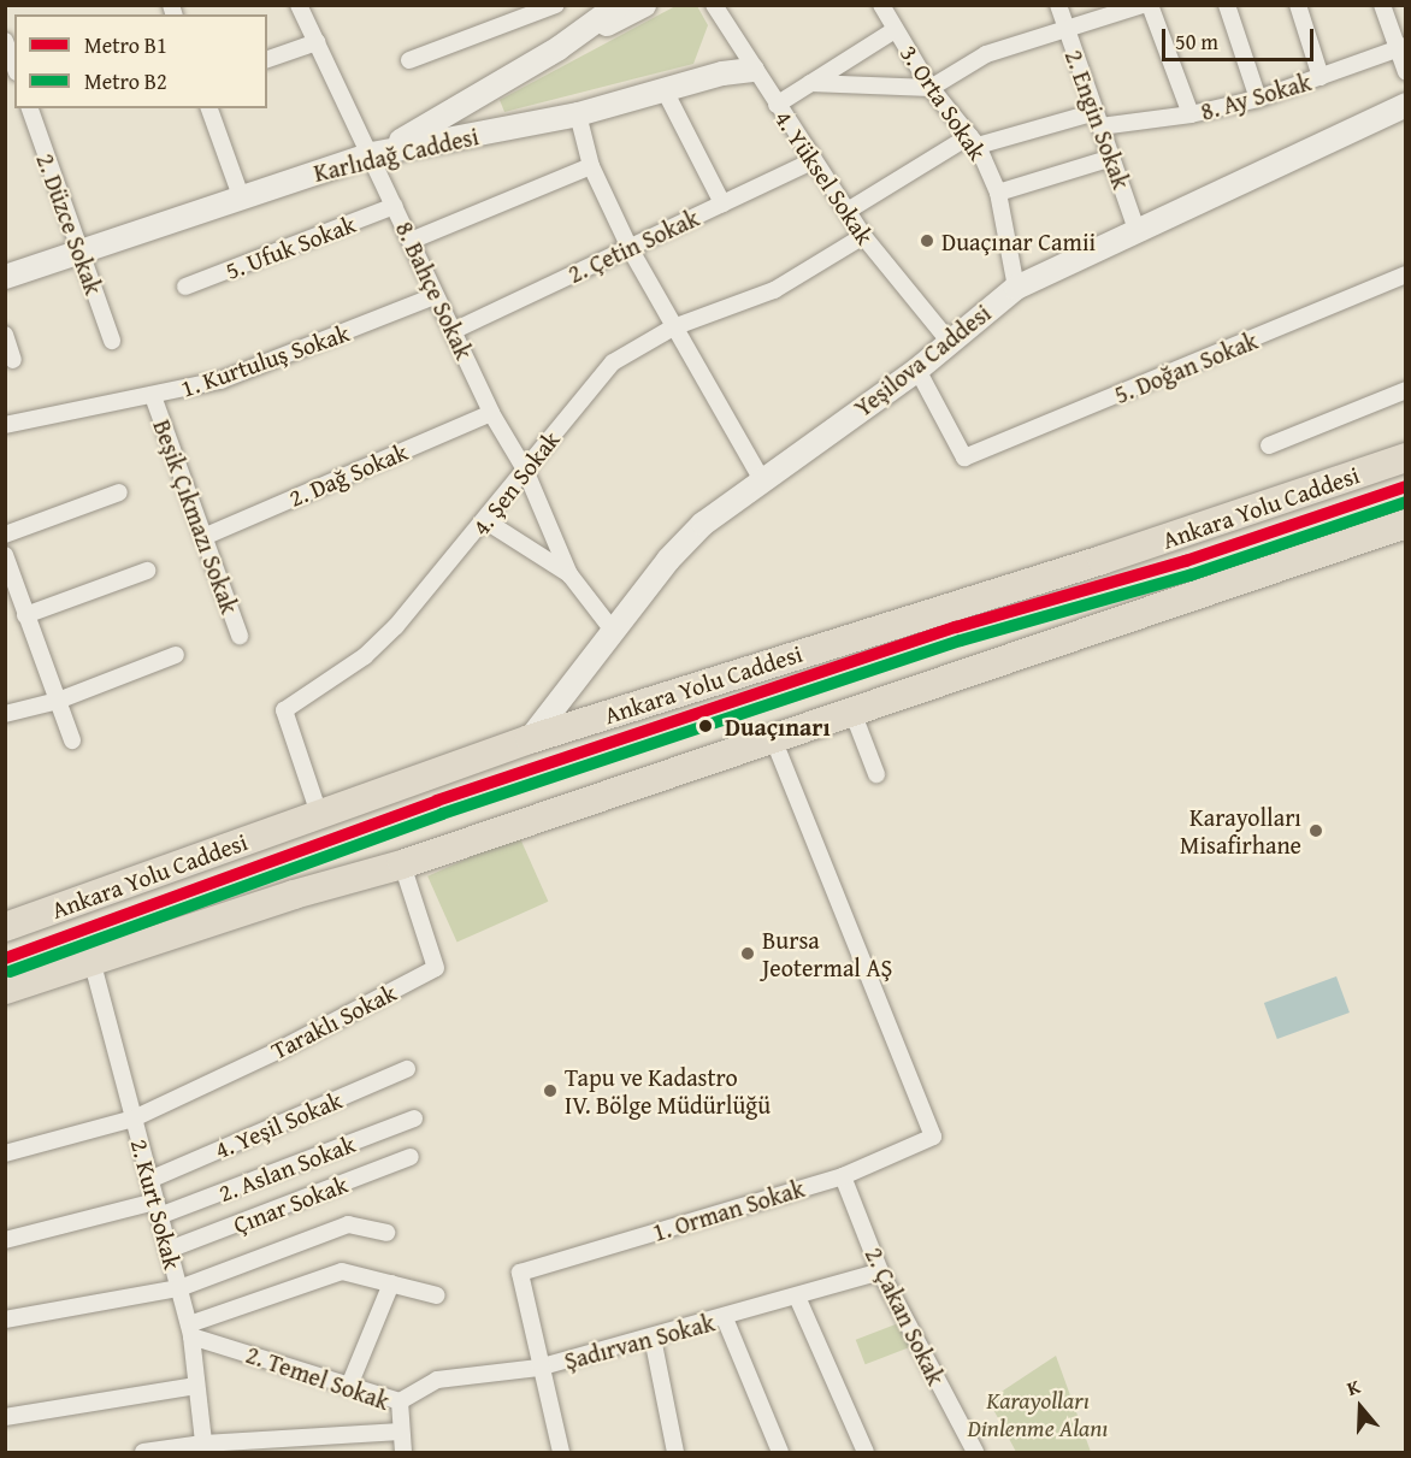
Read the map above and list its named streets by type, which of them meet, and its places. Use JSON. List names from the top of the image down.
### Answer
{
  "streets": {
    "highway": ["Ankara Yolu Caddesi"],
    "main road": ["Karlıdağ Caddesi", "Yeşilova Caddesi"],
    "street": [
      "8. Ay Sokak",
      "3. Orta Sokak",
      "2. Engin Sokak",
      "4. Yüksel Sokak",
      "2. Düzce Sokak",
      "2. Çetin Sokak",
      "5. Ufuk Sokak",
      "8. Bahçe Sokak",
      "1. Kurtuluş Sokak",
      "5. Doğan Sokak",
      "2. Dağ Sokak",
      "4. Şen Sokak",
      "Beşik Çıkmazı Sokak",
      "Taraklı Sokak",
      "4. Yeşil Sokak",
      "2. Aslan Sokak",
      "2. Kurt Sokak",
      "Çınar Sokak",
      "1. Orman Sokak",
      "2. Çakan Sokak",
      "Şadırvan Sokak",
      "2. Temel Sokak"
    ]
  },
  "crossings": [
    ["8. Ay Sokak", "3. Orta Sokak"],
    ["8. Ay Sokak", "2. Engin Sokak"],
    ["8. Ay Sokak", "4. Yüksel Sokak"],
    ["3. Orta Sokak", "Yeşilova Caddesi"],
    ["2. Engin Sokak", "Yeşilova Caddesi"],
    ["Karlıdağ Caddesi", "4. Yüksel Sokak"],
    ["Karlıdağ Caddesi", "2. Düzce Sokak"],
    ["Karlıdağ Caddesi", "8. Bahçe Sokak"],
    ["4. Yüksel Sokak", "2. Çetin Sokak"],
    ["4. Yüksel Sokak", "Yeşilova Caddesi"],
    ["4. Yüksel Sokak", "4. Şen Sokak"],
    ["2. Çetin Sokak", "8. Bahçe Sokak"],
    ["5. Ufuk Sokak", "8. Bahçe Sokak"],
    ["8. Bahçe Sokak", "1. Kurtuluş Sokak"],
    ["8. Bahçe Sokak", "Yeşilova Caddesi"],
    ["8. Bahçe Sokak", "2. Dağ Sokak"],
    ["8. Bahçe Sokak", "4. Şen Sokak"],
    ["1. Kurtuluş Sokak", "Beşik Çıkmazı Sokak"],
    ["Yeşilova Caddesi", "5. Doğan Sokak"],
    ["Yeşilova Caddesi", "Ankara Yolu Caddesi"],
    ["2. Dağ Sokak", "Beşik Çıkmazı Sokak"],
    ["4. Şen Sokak", "Ankara Yolu Caddesi"],
    ["Taraklı Sokak", "2. Kurt Sokak"],
    ["4. Yeşil Sokak", "2. Kurt Sokak"],
    ["2. Aslan Sokak", "2. Kurt Sokak"],
    ["2. Kurt Sokak", "Çınar Sokak"],
    ["2. Kurt Sokak", "2. Temel Sokak"],
    ["1. Orman Sokak", "2. Çakan Sokak"],
    ["1. Orman Sokak", "Şadırvan Sokak"],
    ["2. Çakan Sokak", "Şadırvan Sokak"],
    ["Şadırvan Sokak", "2. Temel Sokak"]
  ],
  "parks": ["Karayolları Dinlenme Alanı"],
  "places": [
    "Duaçınar Camii",
    "Duaçınarı",
    "Karayolları Misafirhane",
    "Bursa Jeotermal AŞ",
    "Tapu ve Kadastro IV. Bölge Müdürlüğü"
  ],
  "lines": ["metro line B1", "metro line B2"],
  "legend": ["Metro B1", "Metro B2"],
  "scale_bar": "50 m",
  "north": "top"
}
